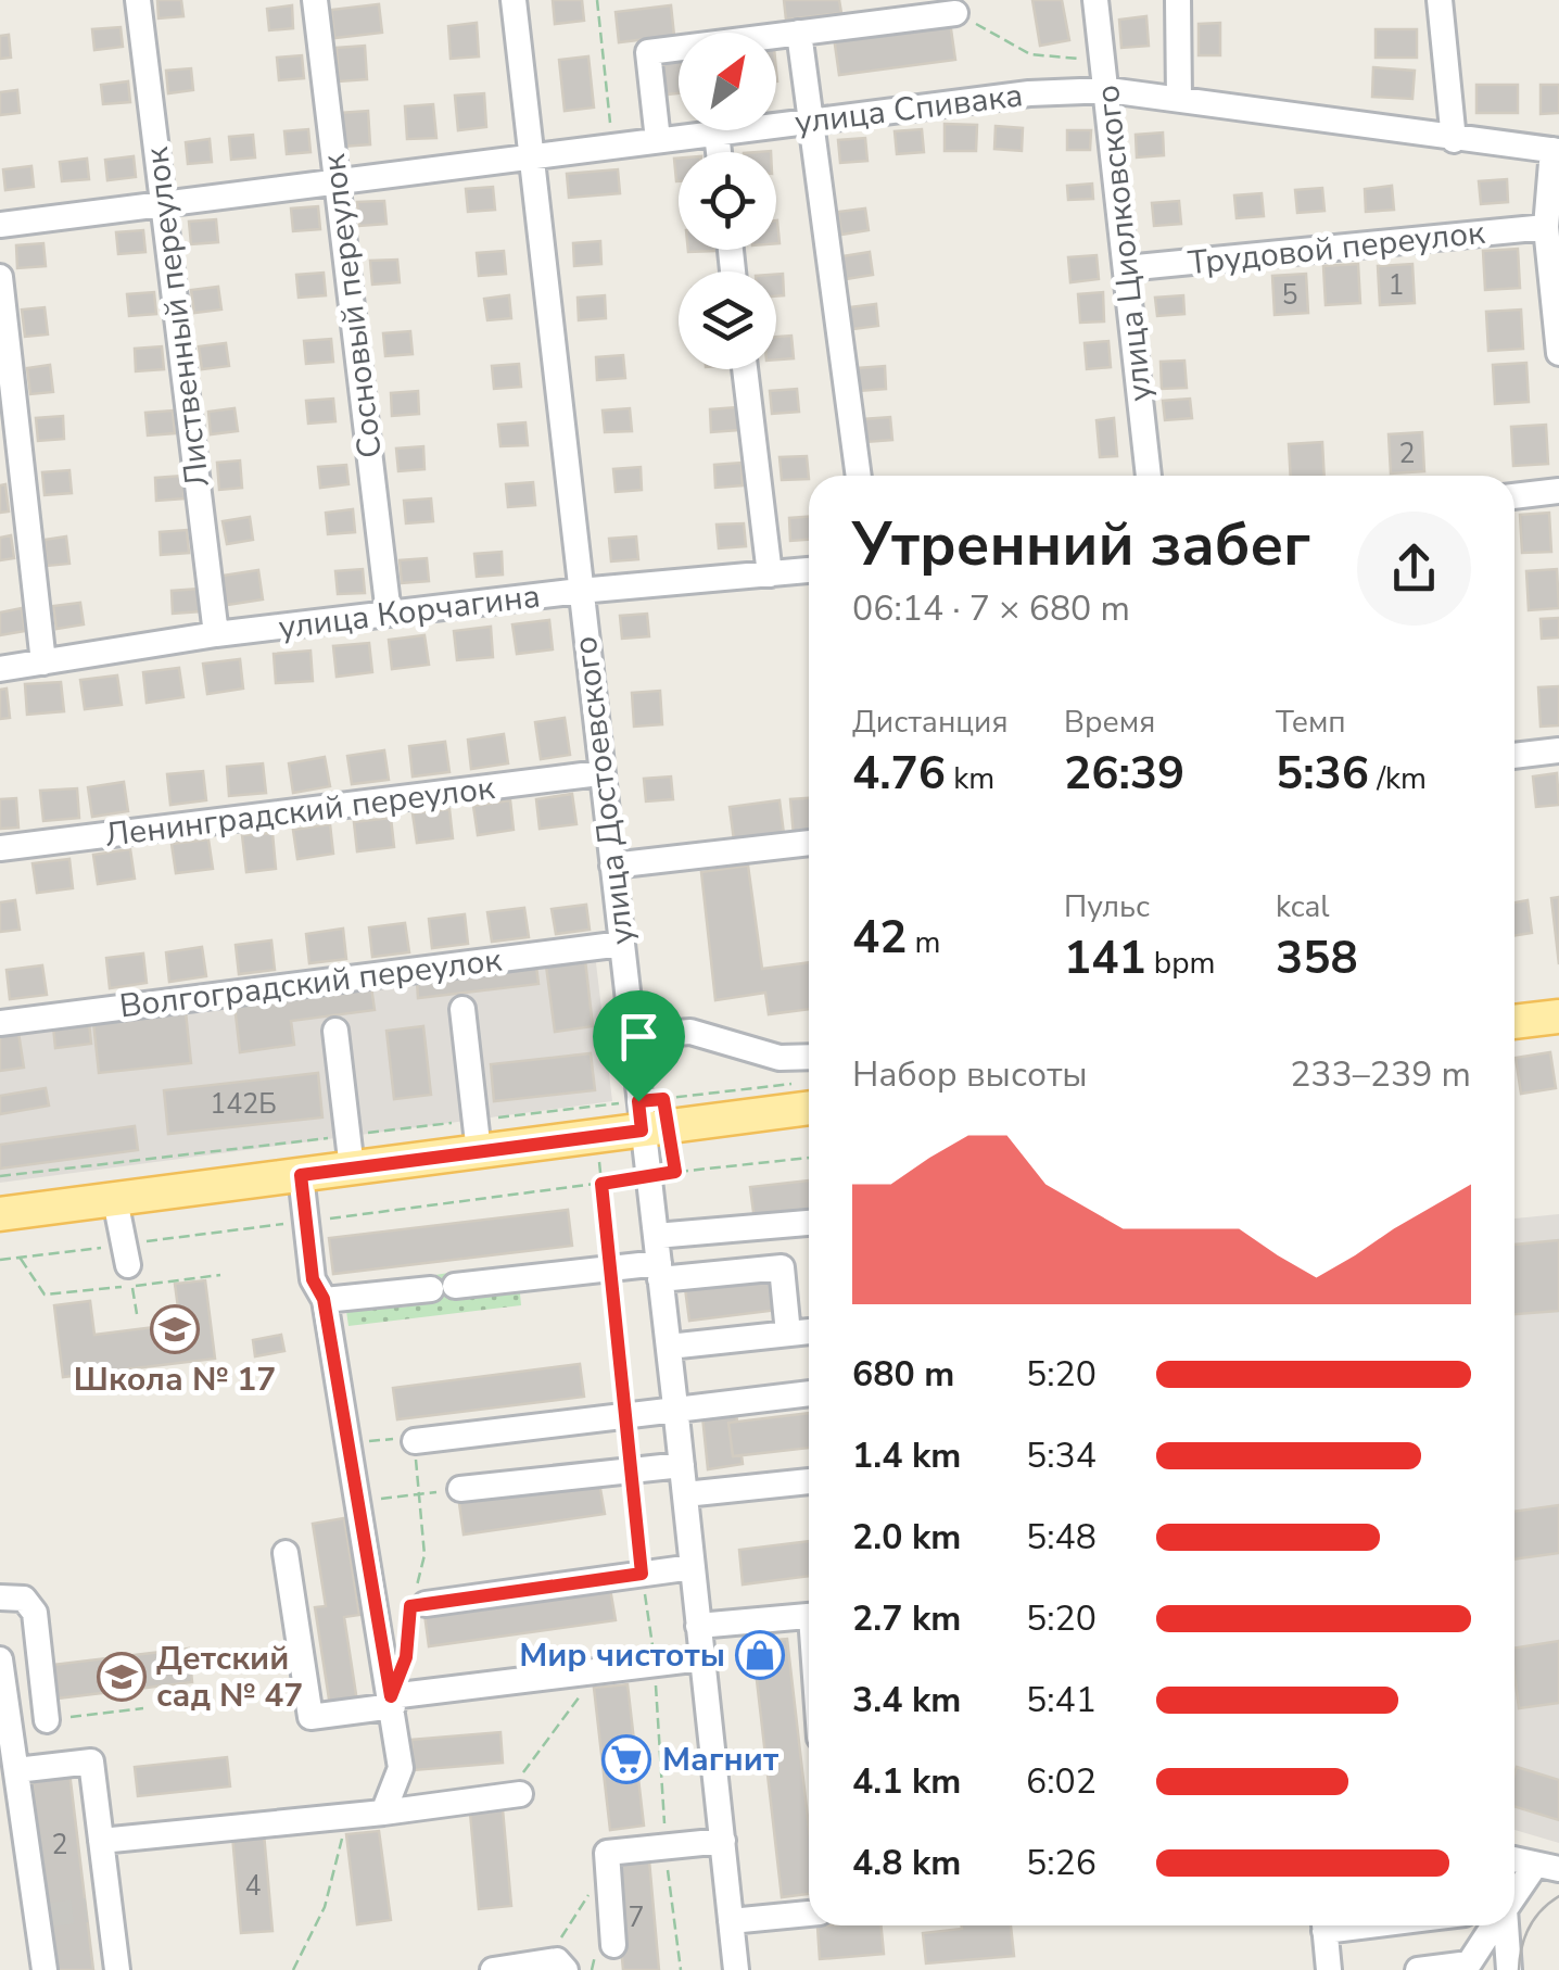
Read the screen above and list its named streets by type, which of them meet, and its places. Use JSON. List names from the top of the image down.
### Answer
{
  "streets": {
    "street": [
      "улица Спивака",
      "улица Циолковского",
      "Трудовой переулок",
      "Сосновый переулок",
      "Лиственный переулок",
      "улица Корчагина",
      "улица Достоевского",
      "Ленинградский переулок",
      "Волгоградский переулок"
    ]
  },
  "crossings": [
    ["улица Спивака", "улица Циолковского"],
    ["улица Спивака", "Сосновый переулок"],
    ["улица Спивака", "Лиственный переулок"],
    ["улица Спивака", "улица Достоевского"],
    ["улица Циолковского", "Трудовой переулок"],
    ["Сосновый переулок", "улица Корчагина"],
    ["Лиственный переулок", "улица Корчагина"],
    ["улица Корчагина", "улица Достоевского"],
    ["улица Достоевского", "Ленинградский переулок"],
    ["улица Достоевского", "Волгоградский переулок"]
  ],
  "places": {
    "school or university": ["Школа № 17", "Детский сад № 47"],
    "shop": ["Мир чистоты"],
    "supermarket": ["Магнит"]
  },
  "house_numbers": [
    "1",
    "5",
    "2",
    "142Б",
    "2",
    "4",
    "7"
  ],
  "north": "top right",
  "page": {
    "heading": ["Утренний забег", "06:14 · 7 × 680 m"],
    "stats": [
      ["Дистанция", "4.76 km"],
      ["Время", "26:39"],
      ["Темп", "5:36 /km"],
      ["42 m"],
      ["Пульс", "141 bpm"],
      ["kcal", "358"]
    ],
    "chart": ["Набор высоты", "233–239 m"],
    "list": [
      {
        "name": "680 m",
        "note": "5:20"
      },
      {
        "name": "1.4 km",
        "note": "5:34"
      },
      {
        "name": "2.0 km",
        "note": "5:48"
      },
      {
        "name": "2.7 km",
        "note": "5:20"
      },
      {
        "name": "3.4 km",
        "note": "5:41"
      },
      {
        "name": "4.1 km",
        "note": "6:02"
      },
      {
        "name": "4.8 km",
        "note": "5:26"
      }
    ]
  }
}
